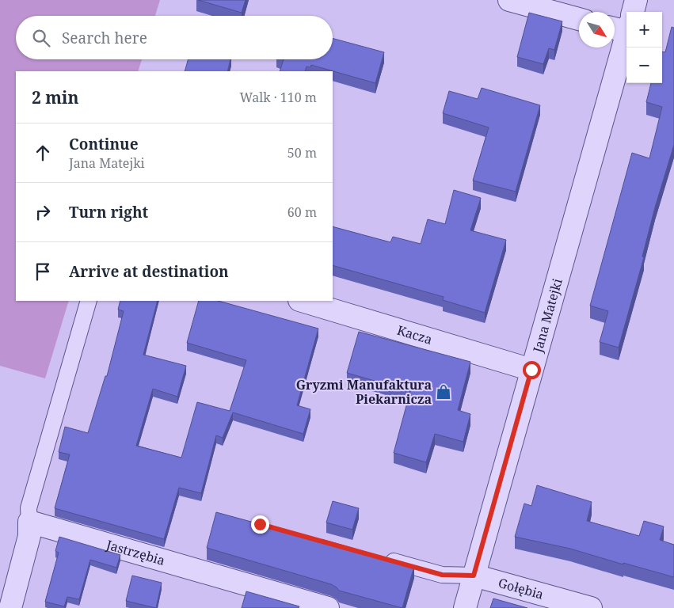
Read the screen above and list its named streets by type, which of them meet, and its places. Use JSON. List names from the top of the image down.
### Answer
{
  "streets": {
    "street": [
      "Jana Matejki",
      "Kacza",
      "Jastrzębia",
      "Gołębia"
    ]
  },
  "crossings": [
    ["Jana Matejki", "Kacza"],
    ["Jana Matejki", "Gołębia"]
  ],
  "places": {
    "shop": ["Gryzmi Manufaktura Piekarnicza"]
  },
  "north": "bottom right",
  "page": {
    "map_buttons": ["+", "−"],
    "search": "Search here",
    "heading": ["2 min", "Walk · 110 m"],
    "list": [
      ["Continue", "Jana Matejki", "50 m"],
      ["Turn right", "60 m"],
      "Arrive at destination"
    ]
  }
}
